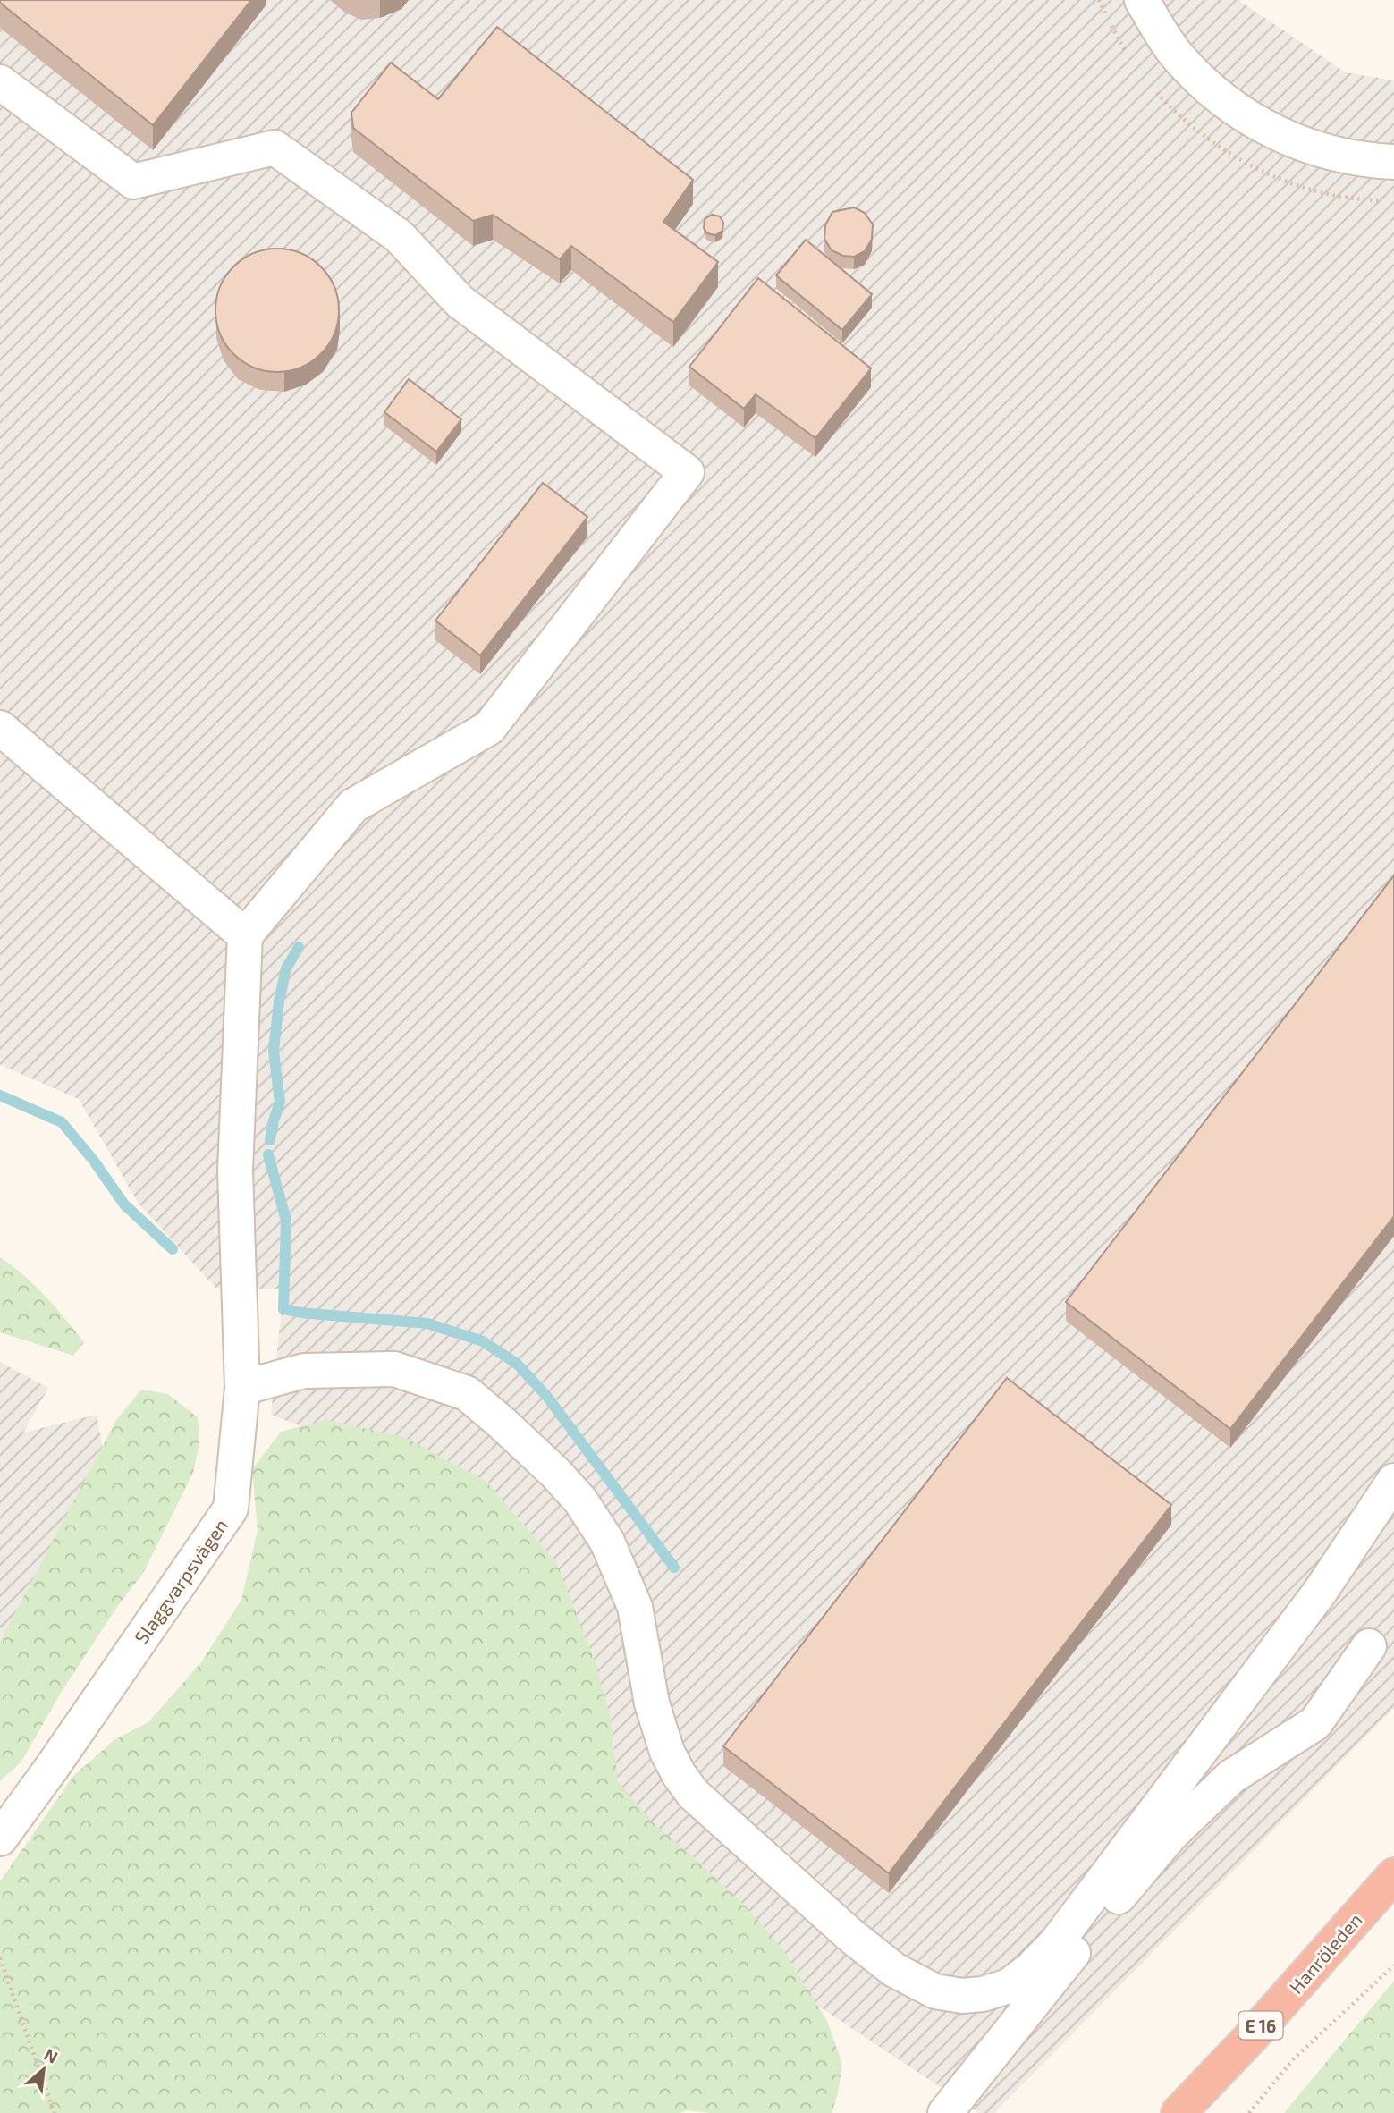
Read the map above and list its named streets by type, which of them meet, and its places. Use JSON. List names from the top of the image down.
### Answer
{
  "streets": {
    "highway": ["Hanröleden", "E 16"],
    "street": ["Slaggvarpsvägen"]
  },
  "north": "top right"
}
